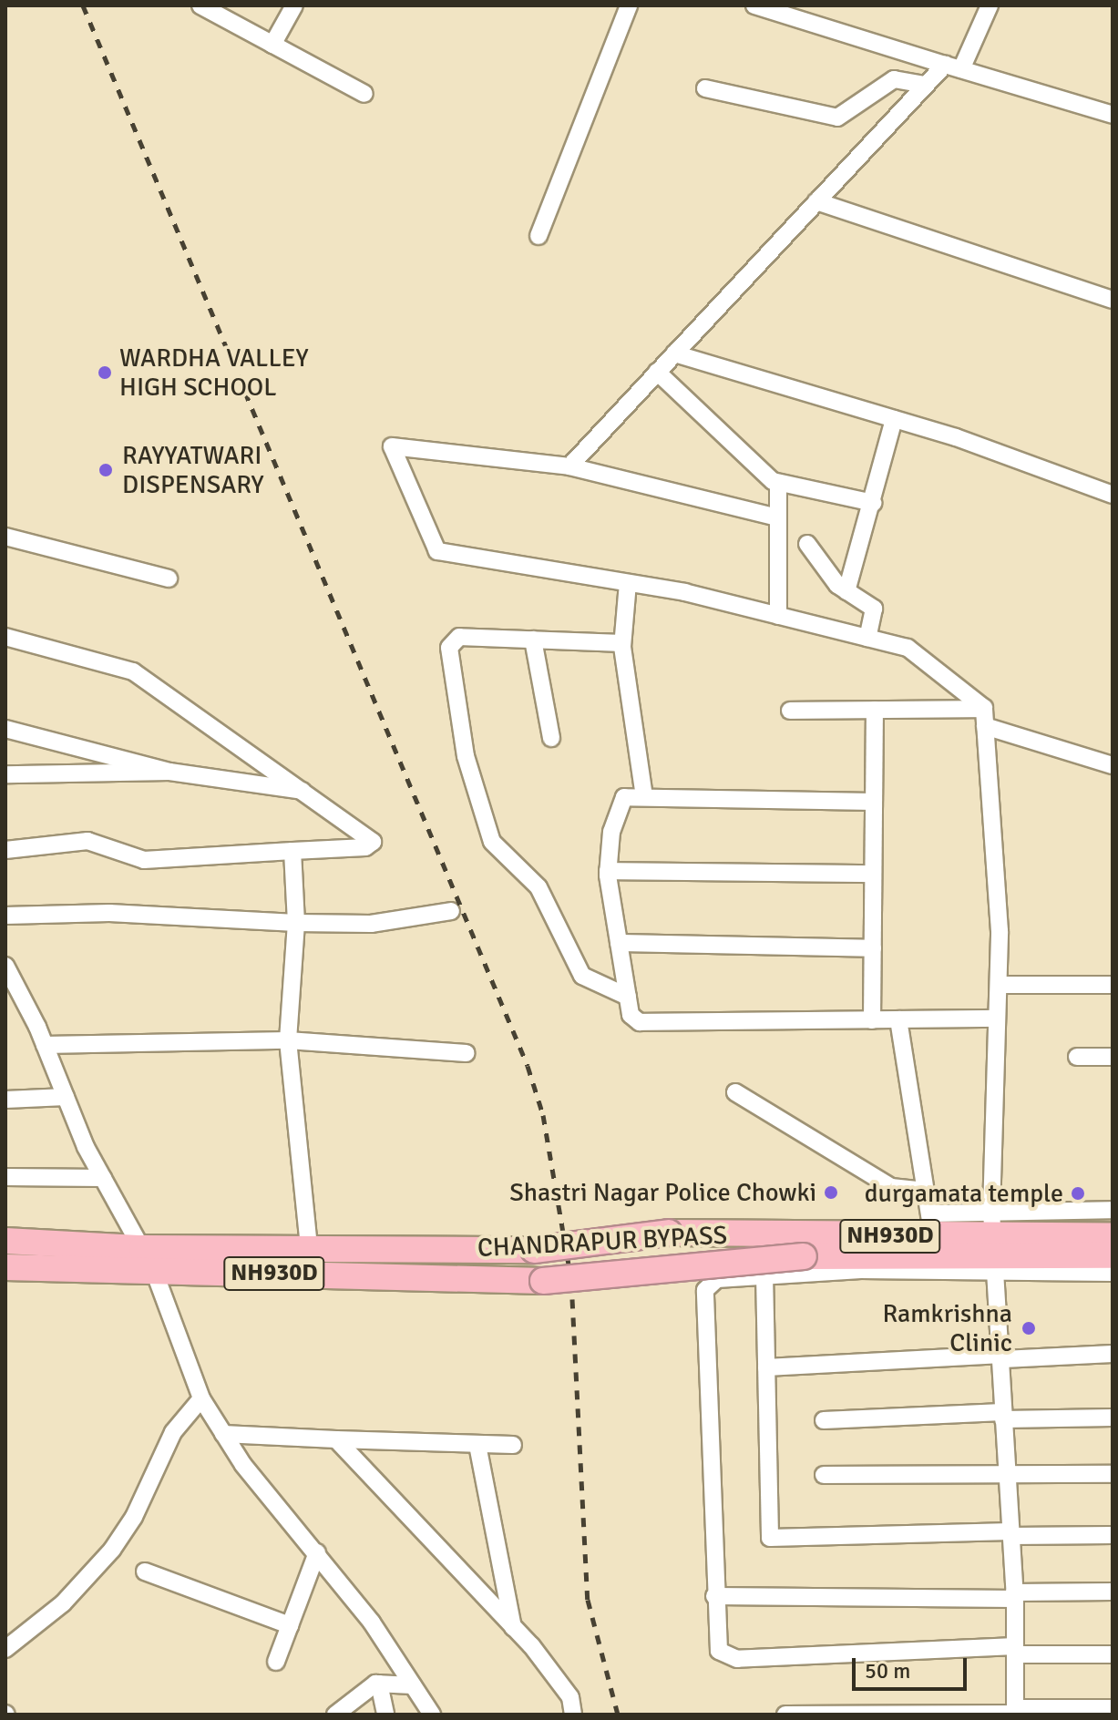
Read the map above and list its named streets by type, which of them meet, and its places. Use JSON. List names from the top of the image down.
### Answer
{
  "streets": {
    "highway": ["NH930D", "CHANDRAPUR BYPASS"]
  },
  "places": [
    "WARDHA VALLEY HIGH SCHOOL",
    "RAYYATWARI DISPENSARY",
    "Shastri Nagar Police Chowki",
    "durgamata temple",
    "Ramkrishna Clinic"
  ],
  "scale_bar": "50 m"
}
